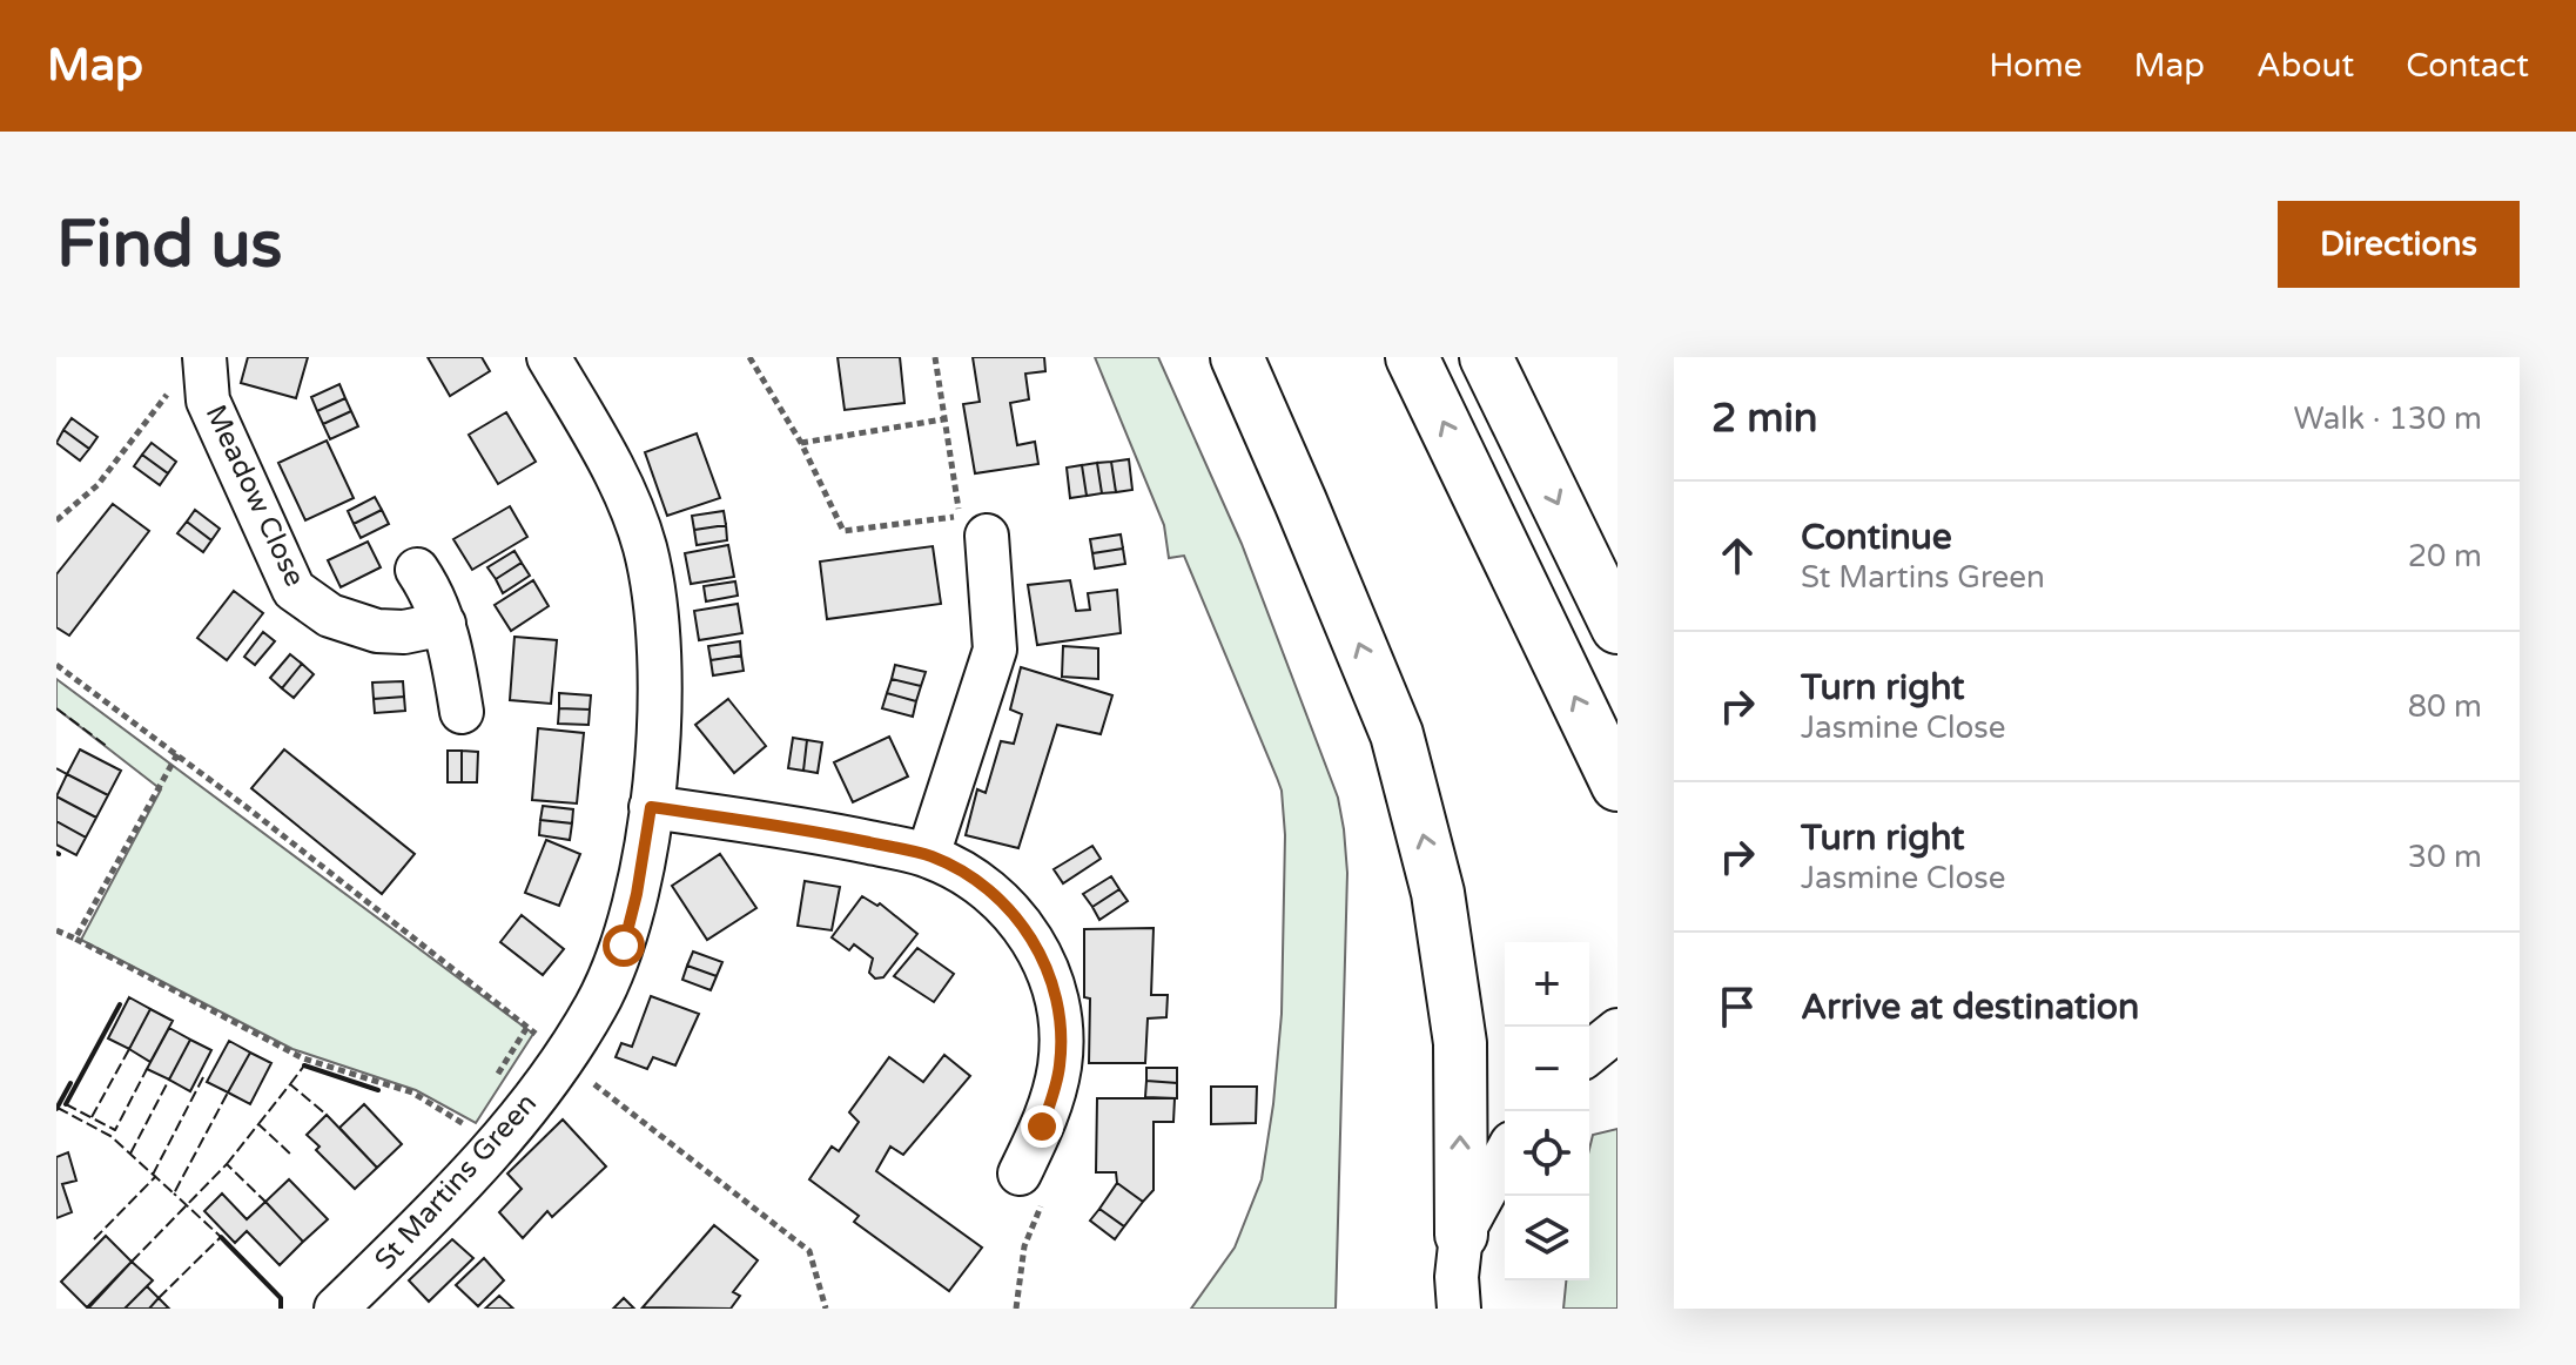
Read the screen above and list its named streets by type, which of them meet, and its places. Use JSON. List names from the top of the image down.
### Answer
{
  "streets": {
    "street": ["Meadow Close", "St Martins Green"]
  },
  "page": {
    "header": "Map",
    "nav": [
      "Home",
      "Map",
      "About",
      "Contact"
    ],
    "buttons": "Directions",
    "title": "Find us",
    "heading": ["2 min", "Walk · 130 m"],
    "list": [
      ["Continue", "St Martins Green", "20 m"],
      ["Turn right", "Jasmine Close", "80 m"],
      ["Turn right", "Jasmine Close", "30 m"],
      "Arrive at destination"
    ],
    "map_buttons": ["+", "−"]
  }
}
